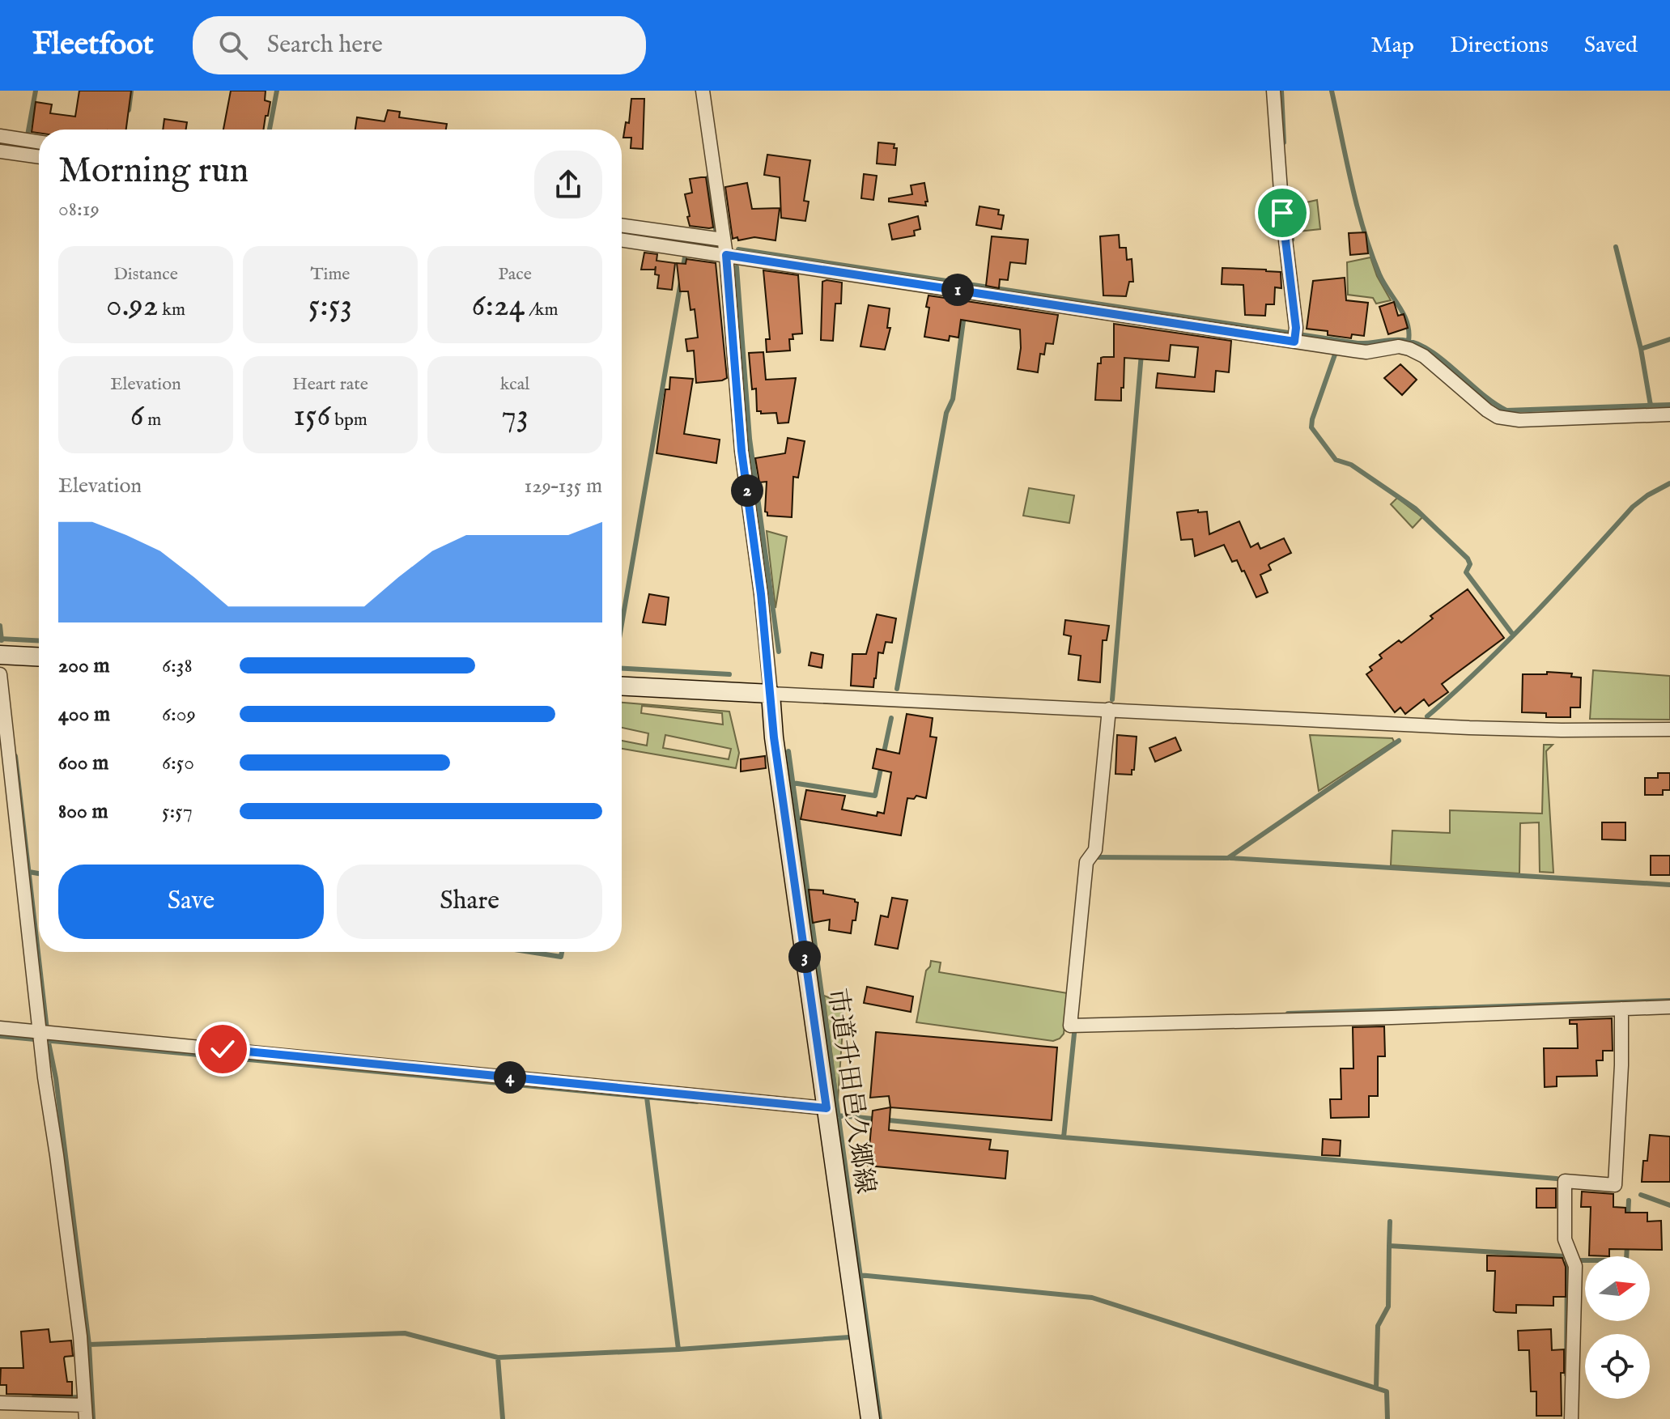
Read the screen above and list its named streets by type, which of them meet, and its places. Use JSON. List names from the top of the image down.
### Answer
{
  "streets": {
    "street": ["市道升田邑久郷線"]
  },
  "north": "right",
  "page": {
    "header": "Fleetfoot",
    "search": "Search here",
    "nav": ["Map", "Directions", "Saved"],
    "heading": ["Morning run", "08:19"],
    "stats": [
      ["Distance", "0.92 km"],
      ["Time", "5:53"],
      ["Pace", "6:24 /km"],
      ["Elevation", "6 m"],
      ["Heart rate", "156 bpm"],
      ["kcal", "73"]
    ],
    "pins": [
      "1",
      "2",
      "3",
      "4"
    ],
    "chart": ["Elevation", "129–135 m"],
    "list": [
      {
        "name": "200 m",
        "note": "6:38"
      },
      {
        "name": "400 m",
        "note": "6:09"
      },
      {
        "name": "600 m",
        "note": "6:50"
      },
      {
        "name": "800 m",
        "note": "5:57"
      }
    ],
    "buttons": ["Save", "Share"]
  }
}
